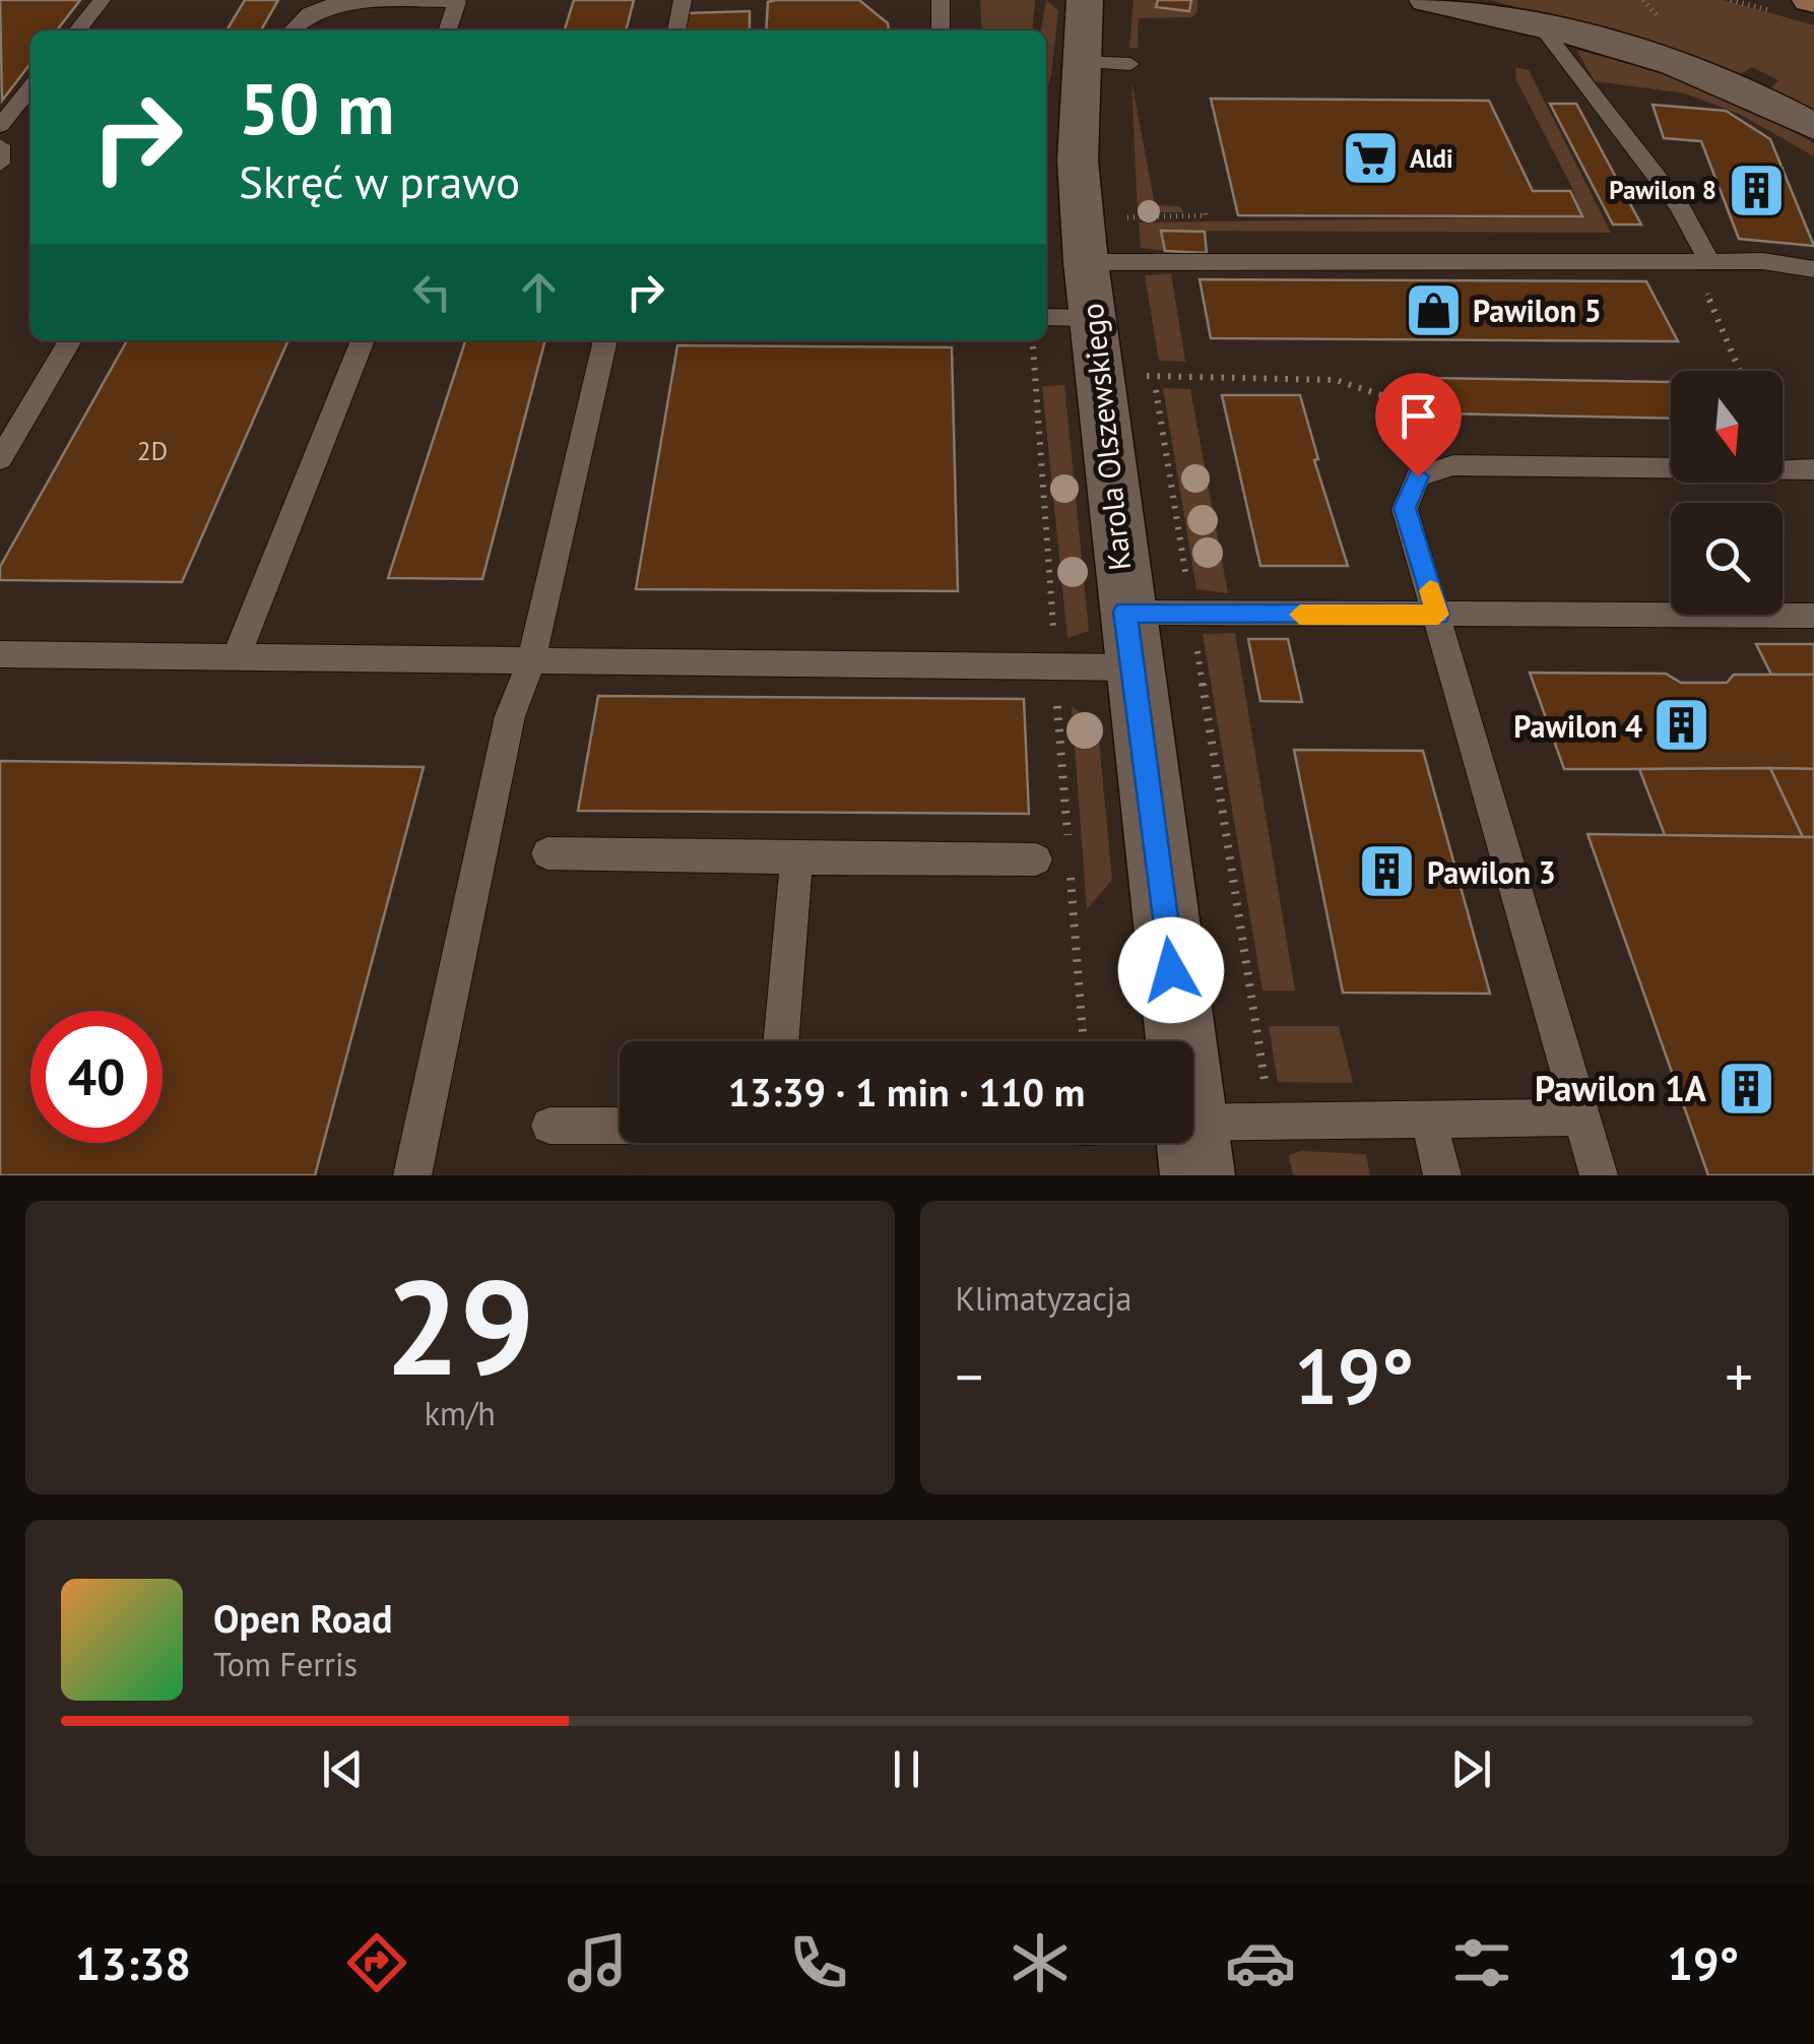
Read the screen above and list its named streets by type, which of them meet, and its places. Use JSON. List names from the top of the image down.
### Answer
{
  "streets": {
    "street": ["Karola Olszewskiego"]
  },
  "places": {
    "supermarket": ["Aldi"],
    "building": [
      "Pawilon 8",
      "Pawilon 4",
      "Pawilon 3",
      "Pawilon 1A"
    ],
    "shop": ["Pawilon 5"]
  },
  "house_numbers": ["2D"],
  "north": "bottom",
  "page": {
    "turn": ["50 m", "Skręć w prawo"],
    "limit": "40",
    "trip": "13:39 · 1 min · 110 m",
    "tile": [
      ["29", "km/h"],
      "Klimatyzacja"
    ],
    "heat": ["−", "19°", "+"],
    "song": ["Open Road", "Tom Ferris"],
    "tabs": ["13:38", "19°"]
  }
}
